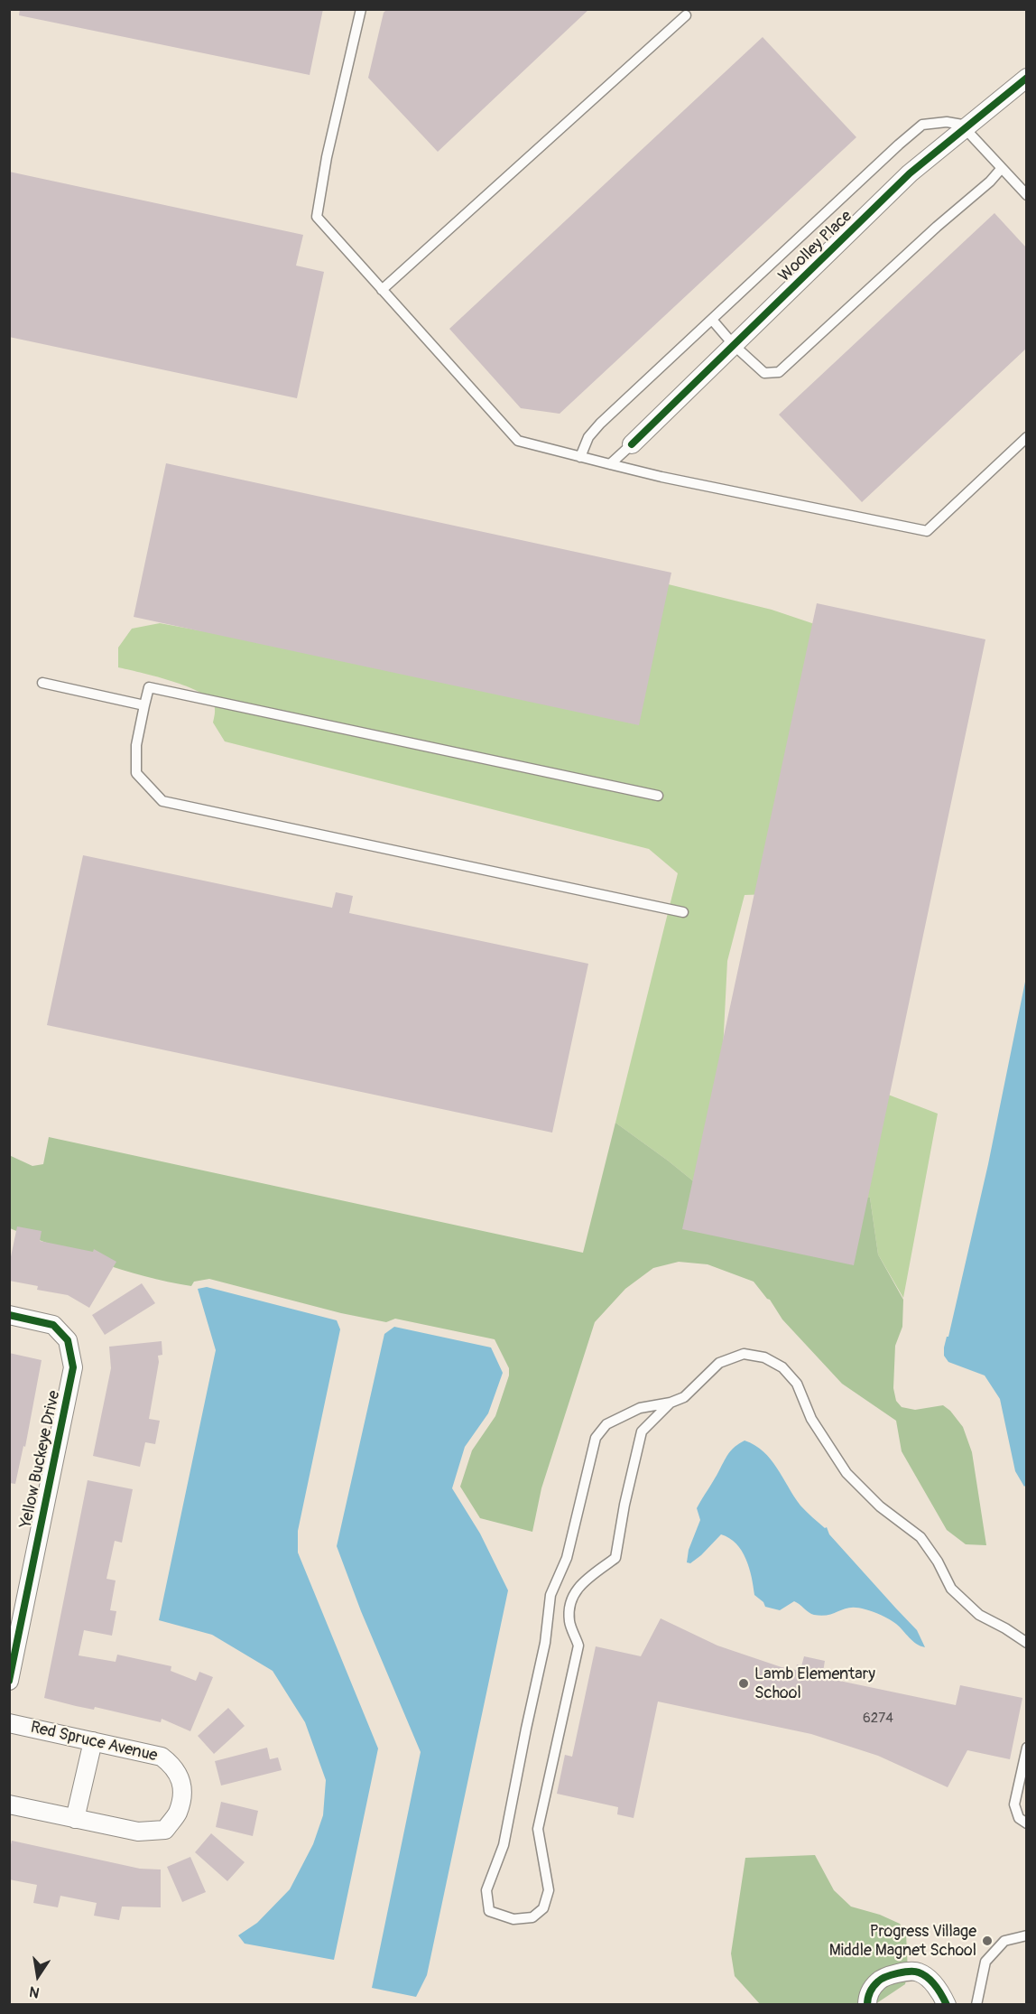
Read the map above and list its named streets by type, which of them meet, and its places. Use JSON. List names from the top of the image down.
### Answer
{
  "streets": {
    "street": ["Woolley Place", "Yellow Buckeye Drive", "Red Spruce Avenue"]
  },
  "places": ["Lamb Elementary School", "Progress Village Middle Magnet School"],
  "house_numbers": ["6274"],
  "north": "bottom"
}
